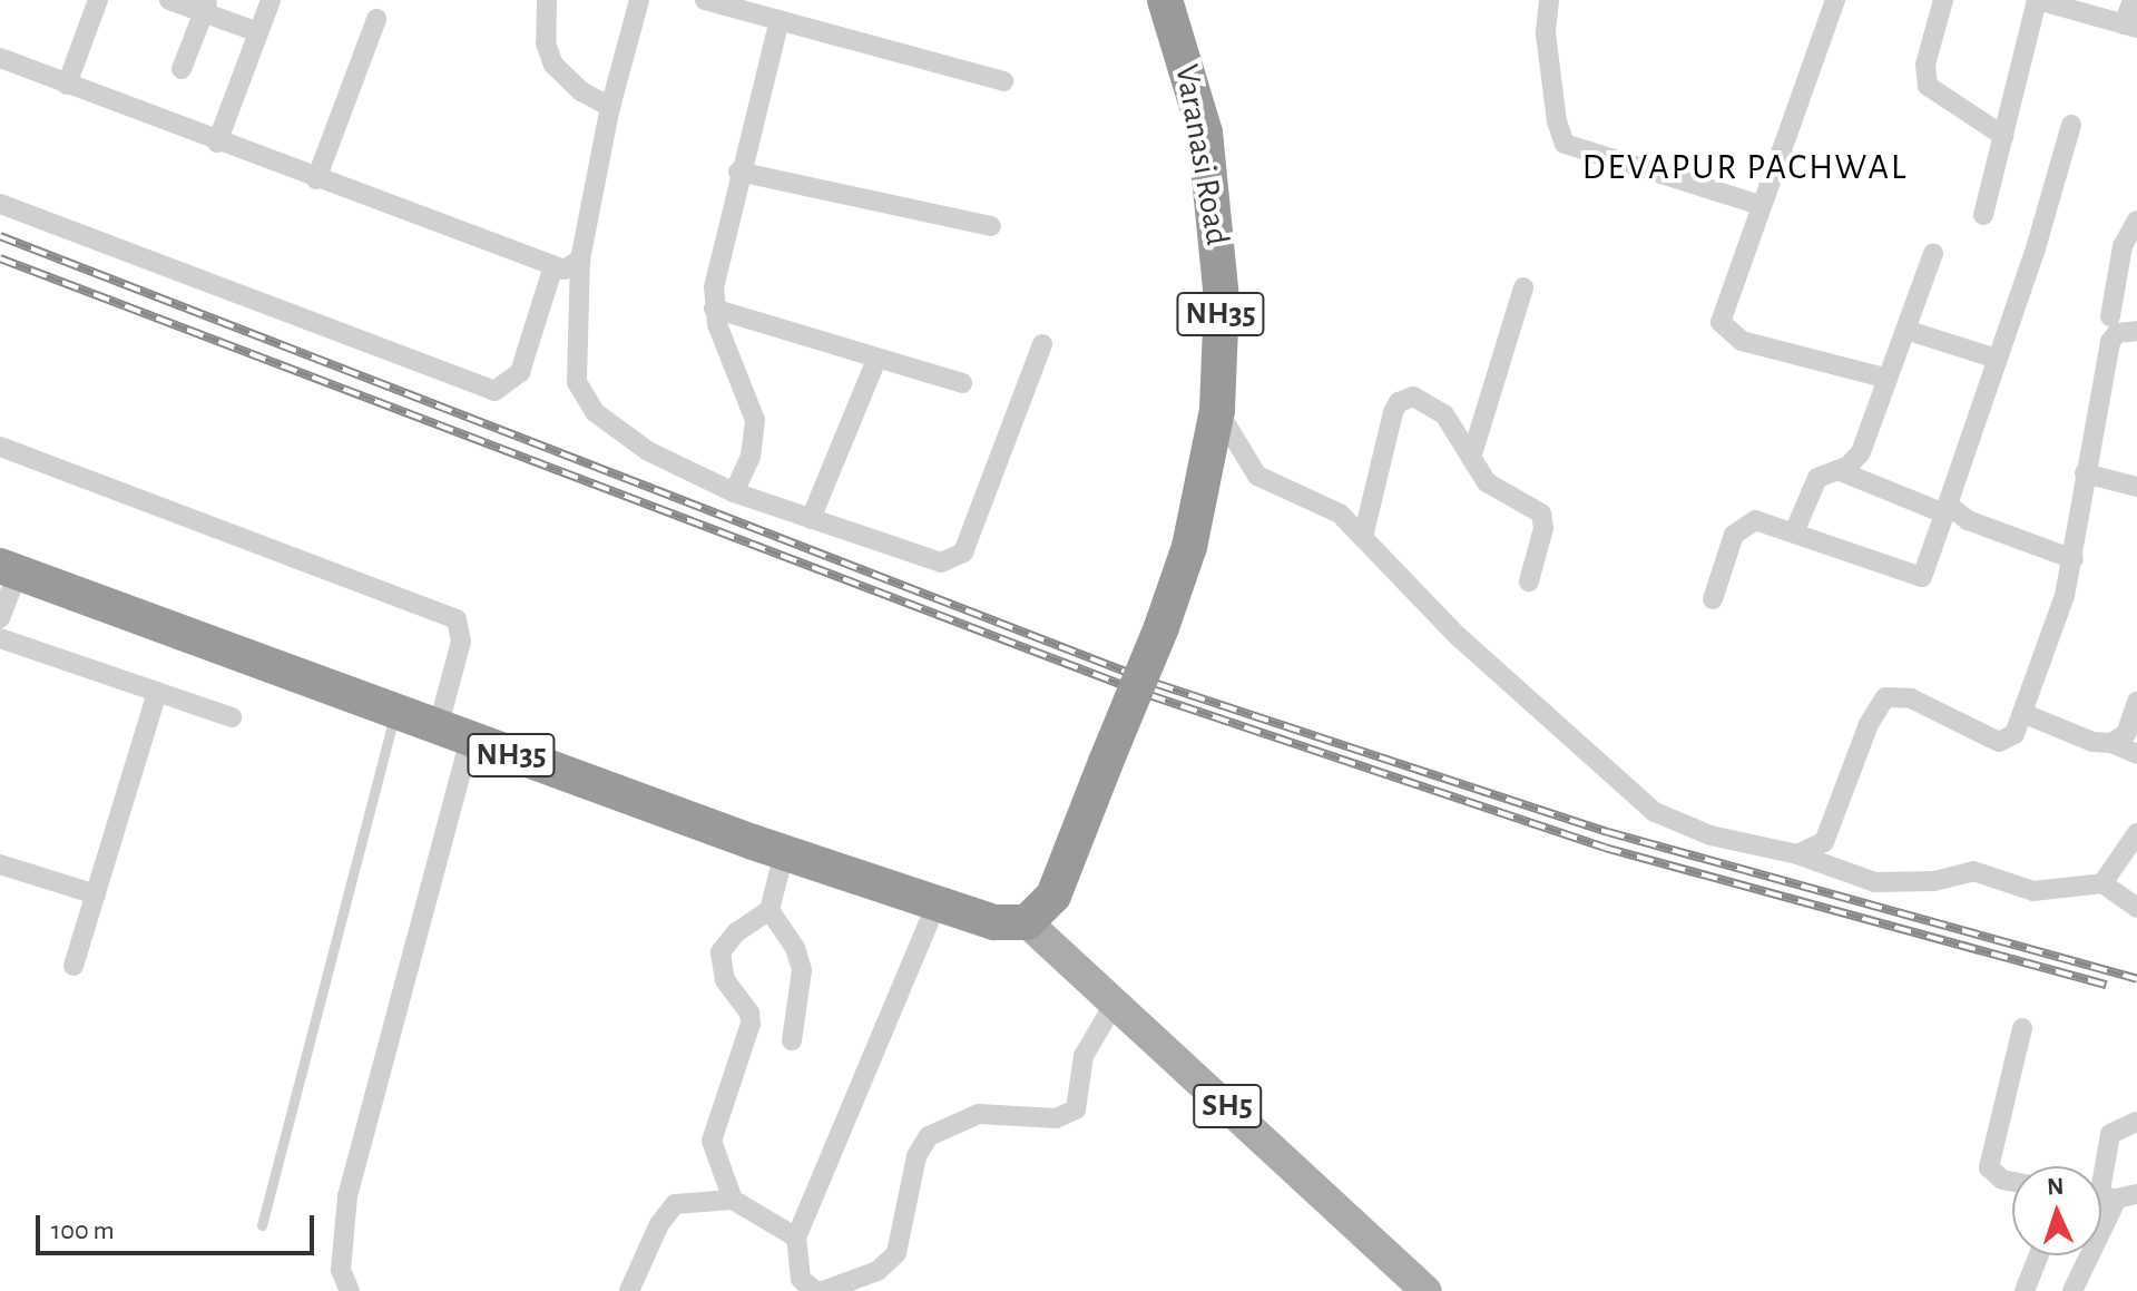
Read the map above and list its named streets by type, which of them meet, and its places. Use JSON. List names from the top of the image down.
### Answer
{
  "streets": {
    "highway": ["Varanasi Road", "NH35"],
    "main road": ["SH5"]
  },
  "crossings": [
    ["Varanasi Road", "NH35"],
    ["Varanasi Road", "SH5"],
    ["NH35", "SH5"]
  ],
  "districts": ["DEVAPUR PACHWAL"],
  "scale_bar": "100 m",
  "north": "top"
}
